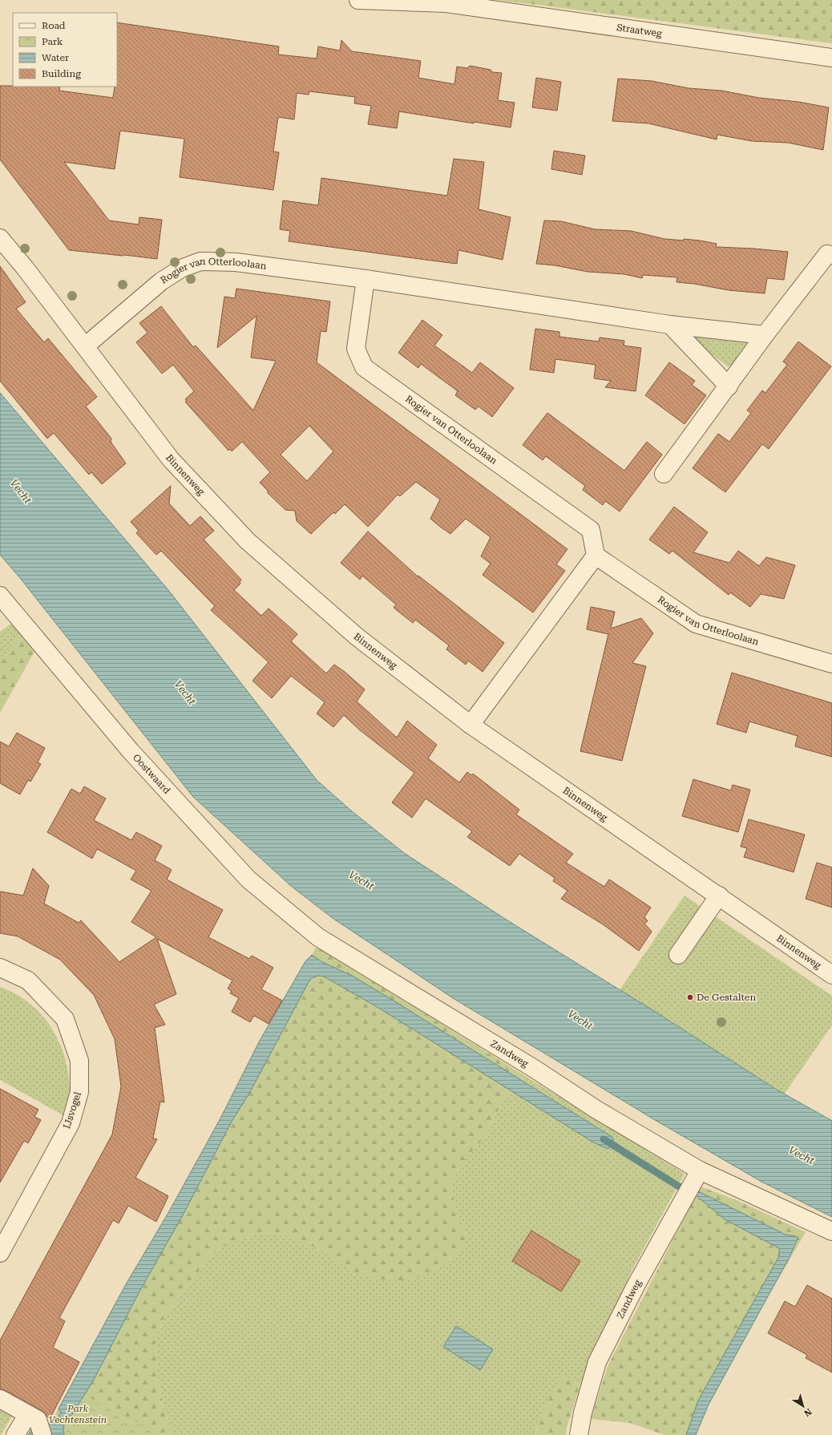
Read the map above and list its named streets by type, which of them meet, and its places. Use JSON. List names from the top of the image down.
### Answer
{
  "streets": {
    "street": [
      "Straatweg",
      "Rogier van Otterloolaan",
      "Binnenweg",
      "Oostwaard",
      "Zandweg",
      "IJsvogel"
    ]
  },
  "crossings": [
    ["Rogier van Otterloolaan", "Binnenweg"],
    ["Oostwaard", "Zandweg"]
  ],
  "water": ["Vecht"],
  "parks": ["Park Vechtenstein"],
  "places": ["De Gestalten"],
  "legend": [
    "Road",
    "Park",
    "Water",
    "Building"
  ],
  "north": "bottom right"
}
